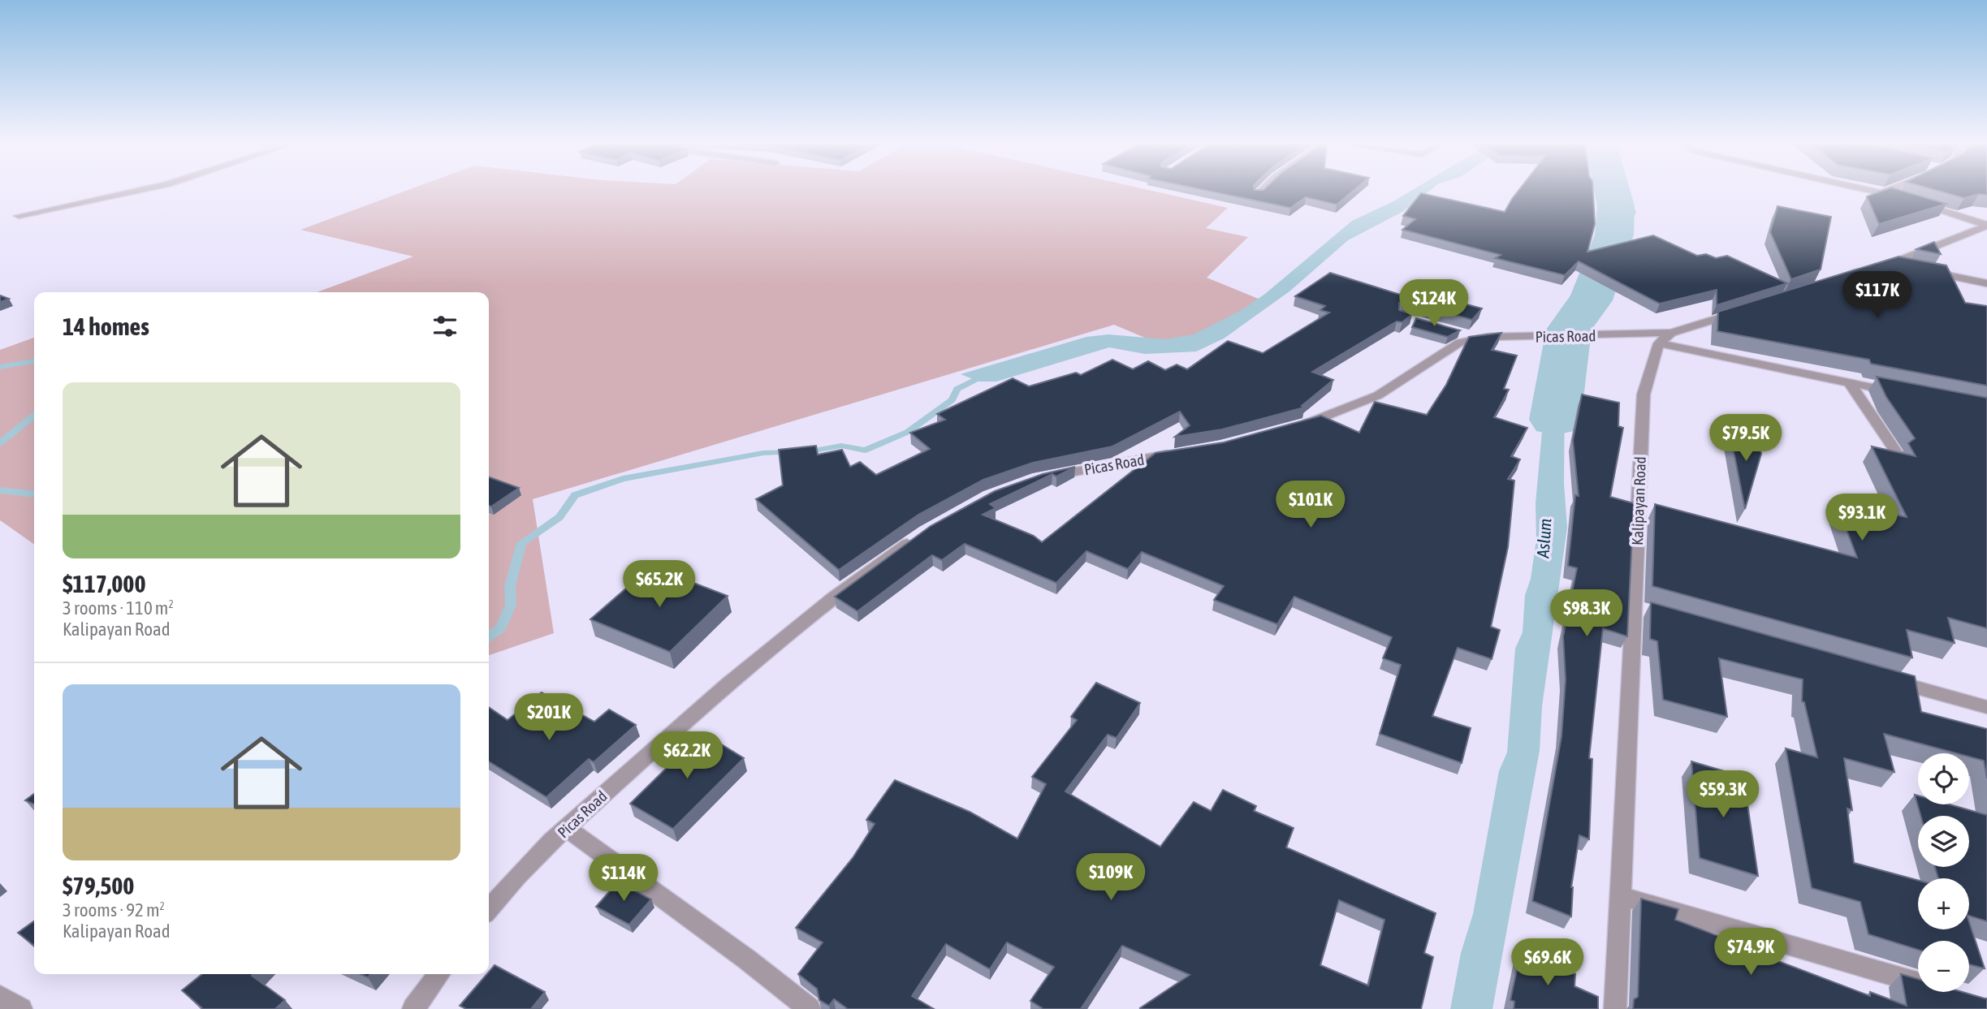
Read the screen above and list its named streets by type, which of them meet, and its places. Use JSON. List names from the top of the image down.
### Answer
{
  "streets": {
    "street": ["Picas Road", "Kalipayan Road"]
  },
  "water": ["Aslum"],
  "page": {
    "price": [
      "$117K",
      "$124K",
      "$79.5K",
      "$101K",
      "$93.1K",
      "$65.2K",
      "$98.3K",
      "$201K",
      "$62.2K",
      "$59.3K",
      "$109K",
      "$114K",
      "$74.9K",
      "$69.6K"
    ],
    "heading": "14 homes",
    "list": [
      {
        "name": "$117,000",
        "note": "3 rooms · 110 m² · Kalipayan Road"
      },
      {
        "name": "$79,500",
        "note": "3 rooms · 92 m² · Kalipayan Road"
      }
    ],
    "map_buttons": ["+", "−"]
  }
}
